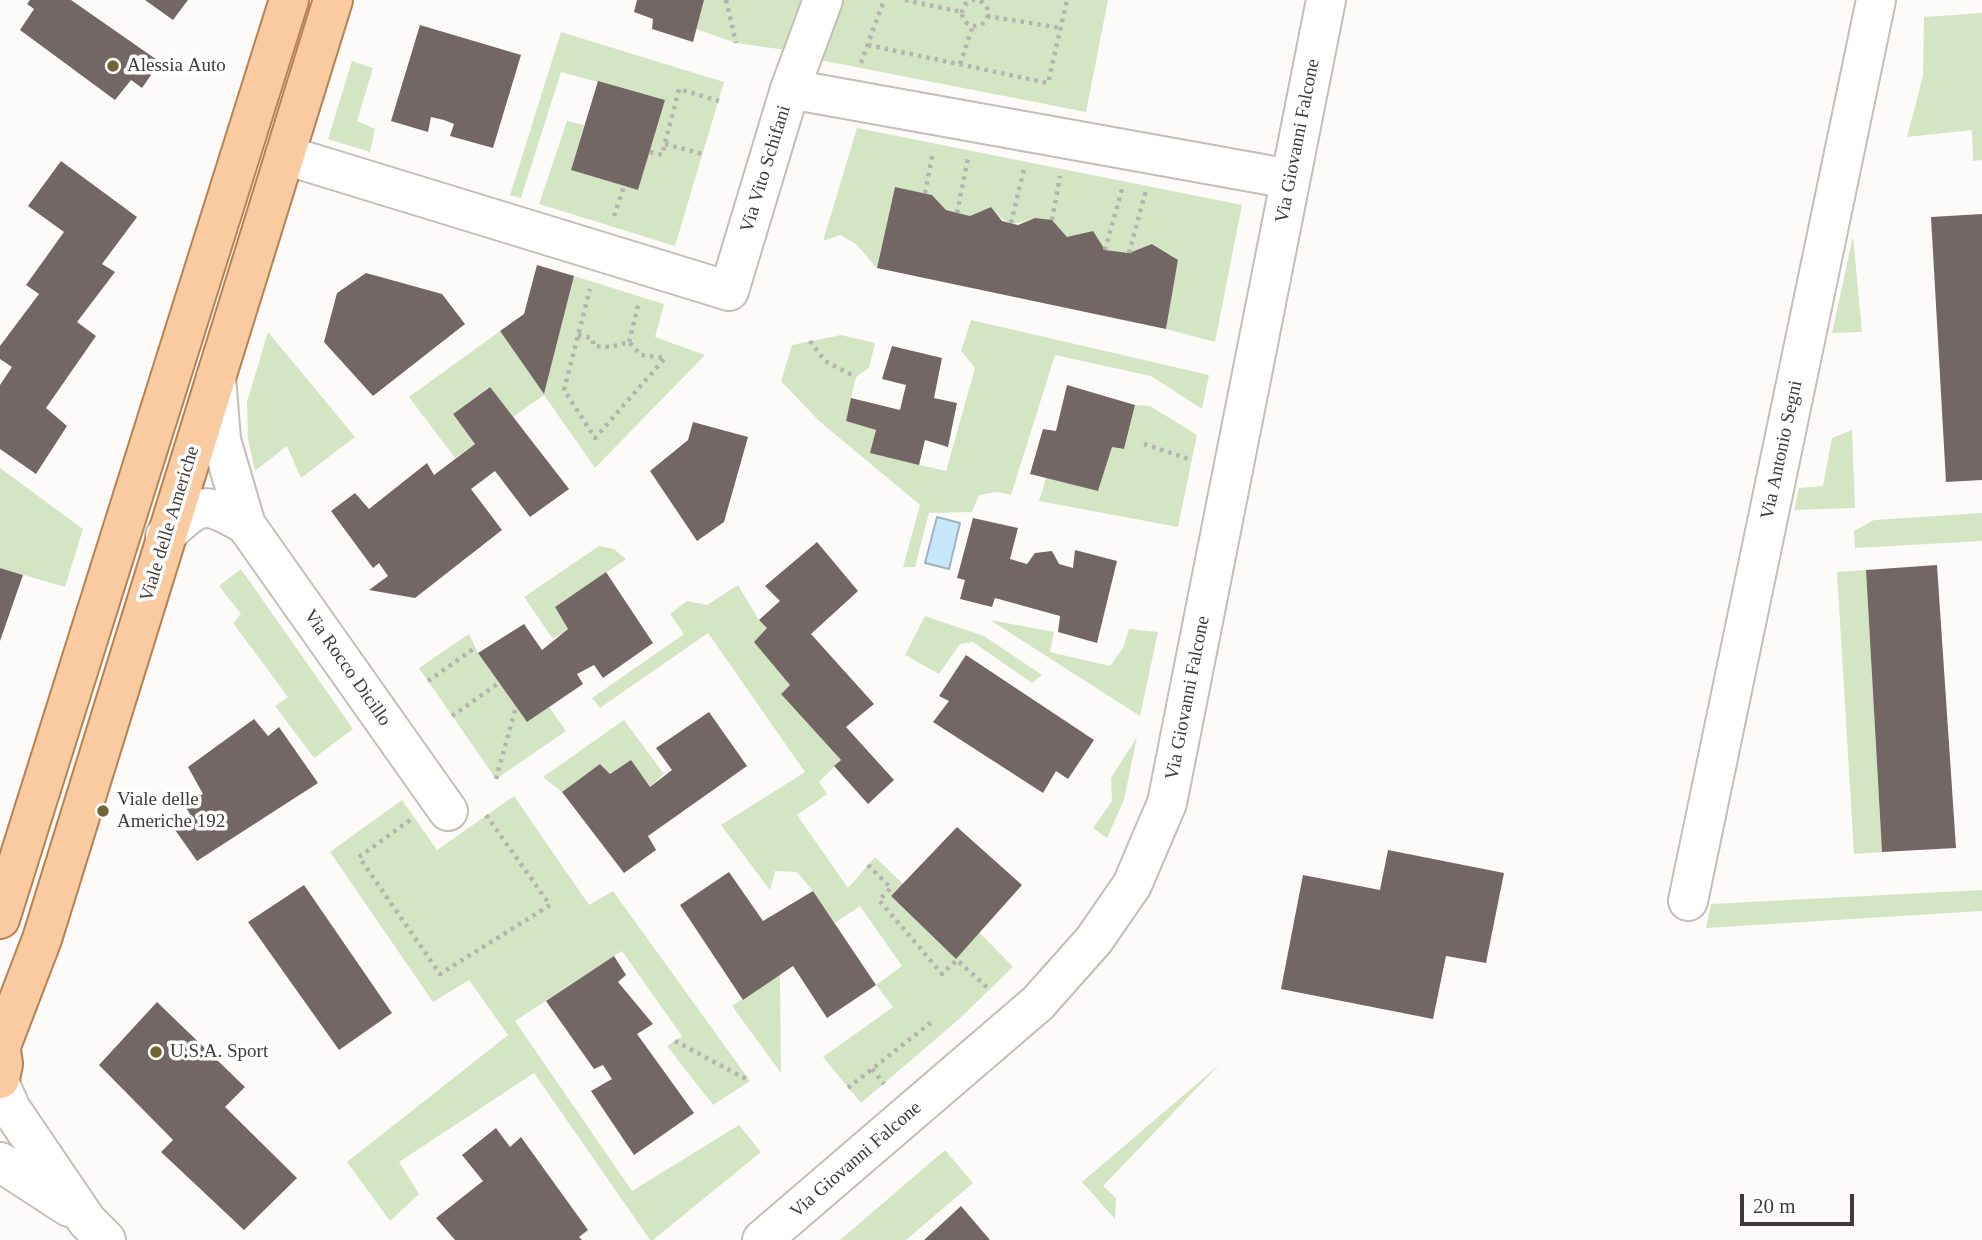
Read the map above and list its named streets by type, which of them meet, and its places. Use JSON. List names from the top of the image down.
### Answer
{
  "streets": {
    "main road": ["Viale delle Americhe"],
    "street": [
      "Via Giovanni Falcone",
      "Via Vito Schifani",
      "Via Antonio Segni",
      "Via Rocco Dicillo"
    ]
  },
  "crossings": [
    ["Via Giovanni Falcone", "Via Vito Schifani"],
    ["Via Vito Schifani", "Viale delle Americhe"]
  ],
  "places": ["Alessia Auto", "Viale delle Americhe 192", "U.S.A. Sport"],
  "scale_bar": "20 m"
}
